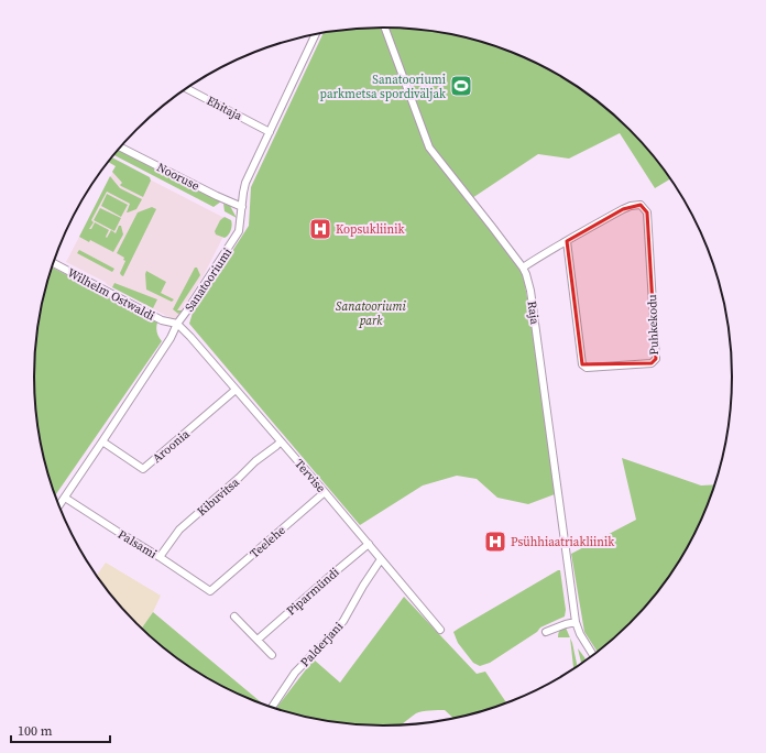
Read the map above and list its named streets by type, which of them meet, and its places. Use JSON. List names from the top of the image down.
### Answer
{
  "streets": {
    "street": [
      "Ehitaja",
      "Nooruse",
      "Sanatooriumi",
      "Wilhelm Ostwaldi",
      "Raja",
      "Puhkekodu",
      "Aroonia",
      "Tervise",
      "Kibuvitsa",
      "Teelehe",
      "Palsami",
      "Piparmündi",
      "Palderjani"
    ]
  },
  "crossings": [
    ["Ehitaja", "Sanatooriumi"],
    ["Nooruse", "Sanatooriumi"],
    ["Sanatooriumi", "Wilhelm Ostwaldi"],
    ["Sanatooriumi", "Aroonia"],
    ["Sanatooriumi", "Tervise"],
    ["Sanatooriumi", "Palsami"],
    ["Wilhelm Ostwaldi", "Tervise"],
    ["Raja", "Puhkekodu"],
    ["Aroonia", "Tervise"],
    ["Tervise", "Kibuvitsa"],
    ["Tervise", "Teelehe"],
    ["Tervise", "Piparmündi"],
    ["Tervise", "Palderjani"],
    ["Kibuvitsa", "Palsami"],
    ["Teelehe", "Palsami"]
  ],
  "parks": ["Sanatooriumi park"],
  "places": {
    "sports": ["Sanatooriumi parkmetsa spordiväljak"],
    "hospital": ["Kopsukliinik", "Psühhiaatriakliinik"]
  },
  "scale_bar": "100 m"
}
